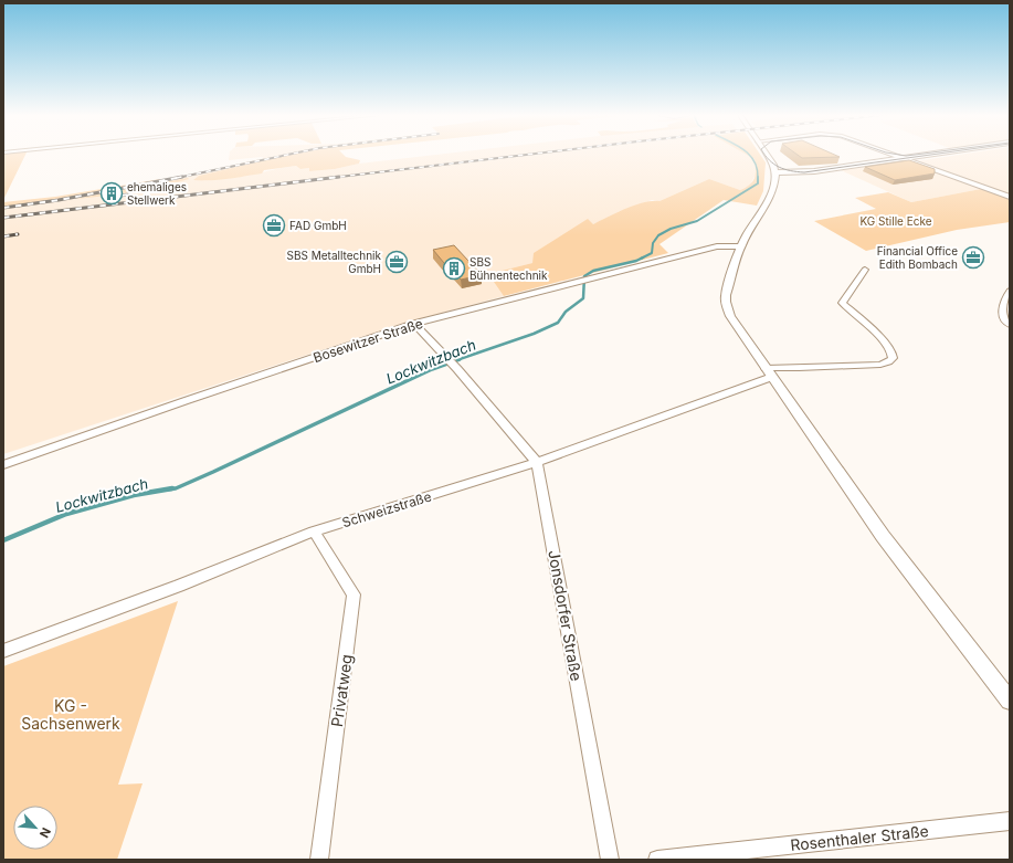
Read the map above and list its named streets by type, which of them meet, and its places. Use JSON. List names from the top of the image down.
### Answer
{
  "streets": {
    "street": [
      "Bosewitzer Straße",
      "Schweizstraße",
      "Jonsdorfer Straße",
      "Privatweg",
      "Rosenthaler Straße"
    ]
  },
  "crossings": [
    ["Schweizstraße", "Jonsdorfer Straße"],
    ["Schweizstraße", "Privatweg"]
  ],
  "water": ["Lockwitzbach"],
  "parks": ["KG Stille Ecke", "KG - Sachsenwerk"],
  "places": {
    "building": ["ehemaliges Stellwerk", "SBS Bühnentechnik"],
    "office": ["FAD GmbH", "Financial Office Edith Bombach", "SBS Metalltechnik GmbH"]
  },
  "north": "bottom right"
}
